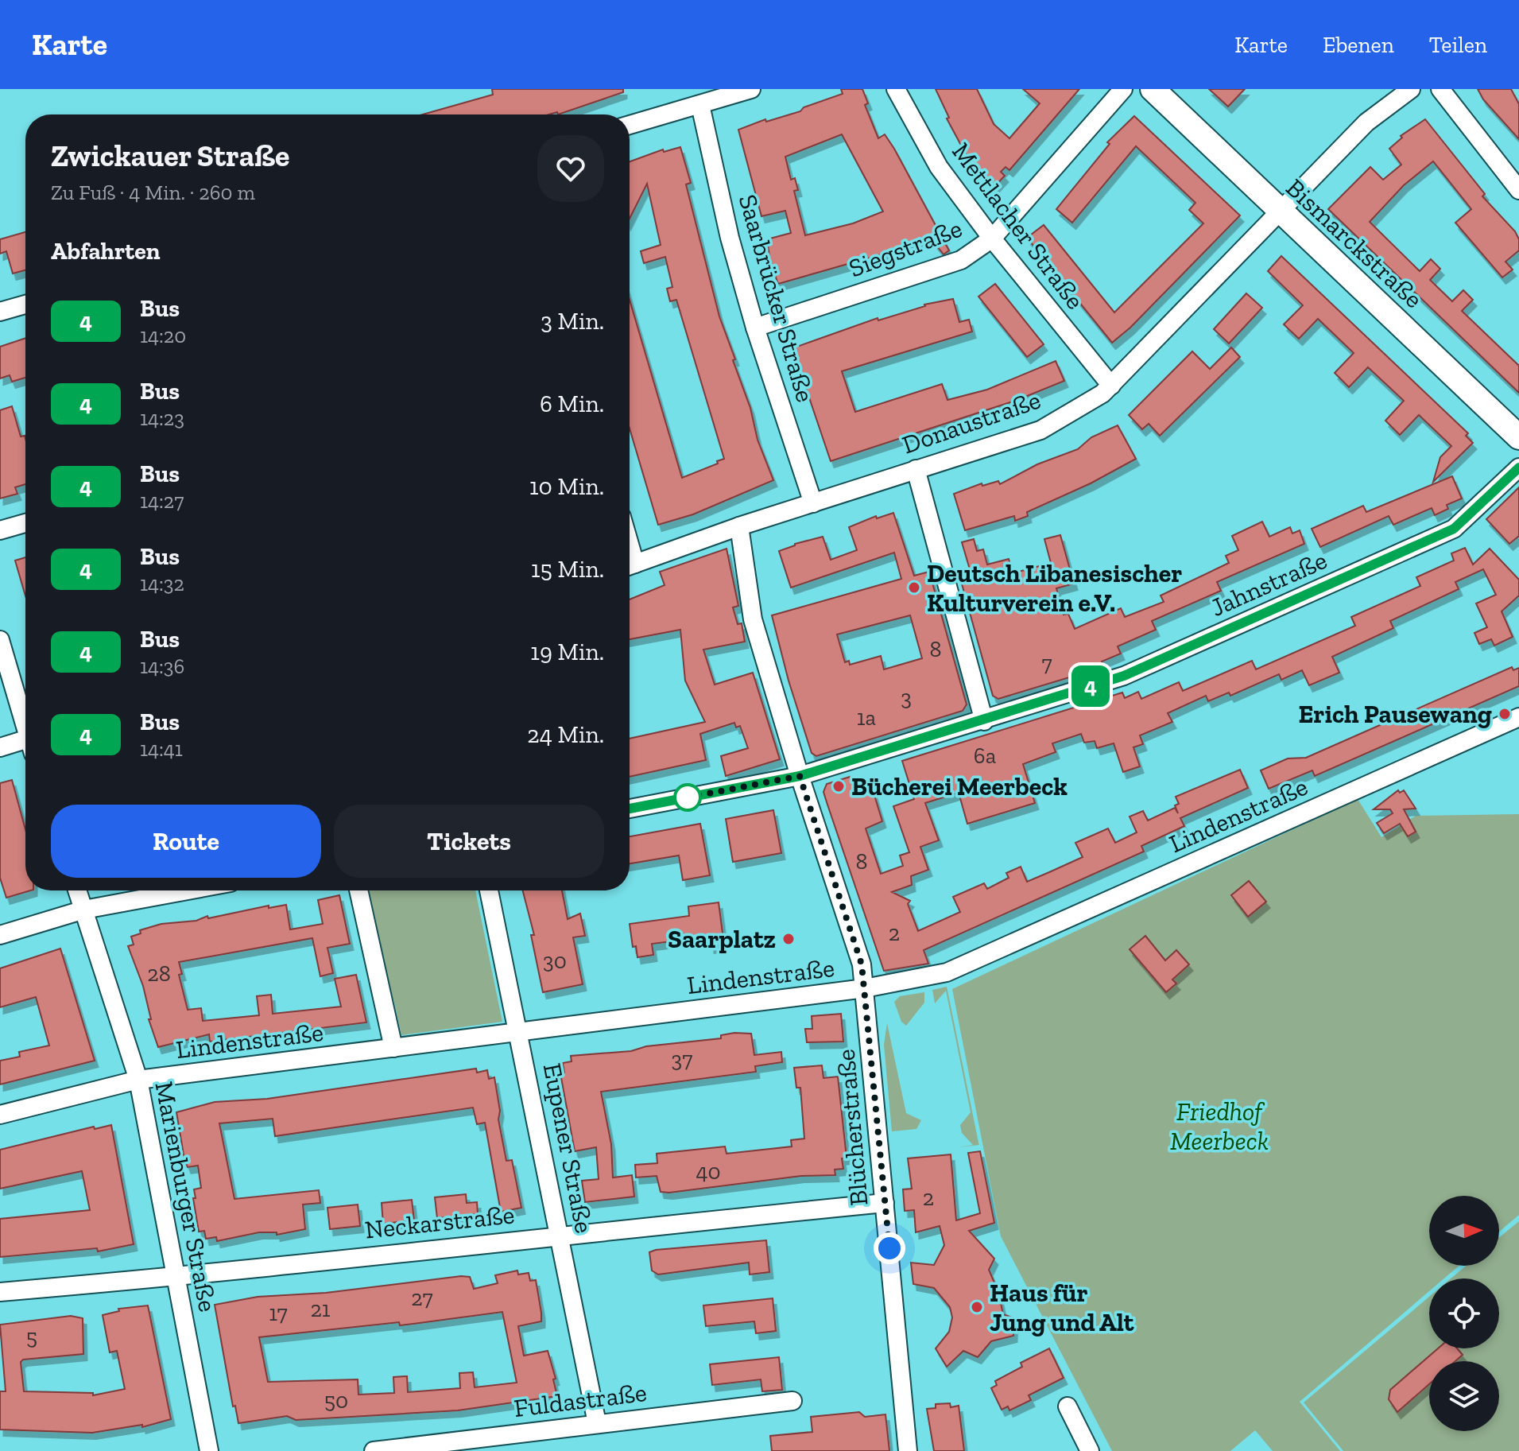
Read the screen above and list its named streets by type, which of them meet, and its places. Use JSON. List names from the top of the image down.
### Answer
{
  "streets": {
    "main road": ["Bismarckstraße"],
    "street": [
      "Mettlacher Straße",
      "Siegstraße",
      "Saarbrücker Straße",
      "Donaustraße",
      "Jahnstraße",
      "Lindenstraße",
      "Blücherstraße",
      "Eupener Straße",
      "Marienburger Straße",
      "Neckarstraße",
      "Fuldastraße"
    ]
  },
  "crossings": [
    ["Mettlacher Straße", "Siegstraße"],
    ["Mettlacher Straße", "Donaustraße"],
    ["Bismarckstraße", "Donaustraße"],
    ["Siegstraße", "Saarbrücker Straße"],
    ["Saarbrücker Straße", "Donaustraße"],
    ["Donaustraße", "Blücherstraße"],
    ["Jahnstraße", "Blücherstraße"],
    ["Lindenstraße", "Blücherstraße"],
    ["Lindenstraße", "Eupener Straße"],
    ["Lindenstraße", "Marienburger Straße"],
    ["Blücherstraße", "Neckarstraße"],
    ["Eupener Straße", "Neckarstraße"],
    ["Eupener Straße", "Fuldastraße"],
    ["Marienburger Straße", "Neckarstraße"]
  ],
  "parks": ["Friedhof Meerbeck"],
  "places": [
    "Deutsch Libanesischer Kulturverein e.V.",
    "Erich Pausewang",
    "Bücherei Meerbeck",
    "Saarplatz",
    "Haus für Jung und Alt"
  ],
  "lines": ["bus line 4"],
  "house_numbers": [
    "8",
    "7",
    "3",
    "1a",
    "6a",
    "8",
    "2",
    "30",
    "28",
    "37",
    "40",
    "2",
    "27",
    "21",
    "17",
    "5",
    "50"
  ],
  "north": "right",
  "page": {
    "header": "Karte",
    "nav": ["Karte", "Ebenen", "Teilen"],
    "on_map": "4",
    "heading": [
      ["Zwickauer Straße", "Zu Fuß · 4 Min. · 260 m"],
      "Abfahrten"
    ],
    "list": [
      {
        "mark": "4",
        "name": "Bus",
        "note": "14:20",
        "value": "3 Min."
      },
      {
        "mark": "4",
        "name": "Bus",
        "note": "14:23",
        "value": "6 Min."
      },
      {
        "mark": "4",
        "name": "Bus",
        "note": "14:27",
        "value": "10 Min."
      },
      {
        "mark": "4",
        "name": "Bus",
        "note": "14:32",
        "value": "15 Min."
      },
      {
        "mark": "4",
        "name": "Bus",
        "note": "14:36",
        "value": "19 Min."
      },
      {
        "mark": "4",
        "name": "Bus",
        "note": "14:41",
        "value": "24 Min."
      }
    ],
    "buttons": ["Route", "Tickets"]
  }
}
